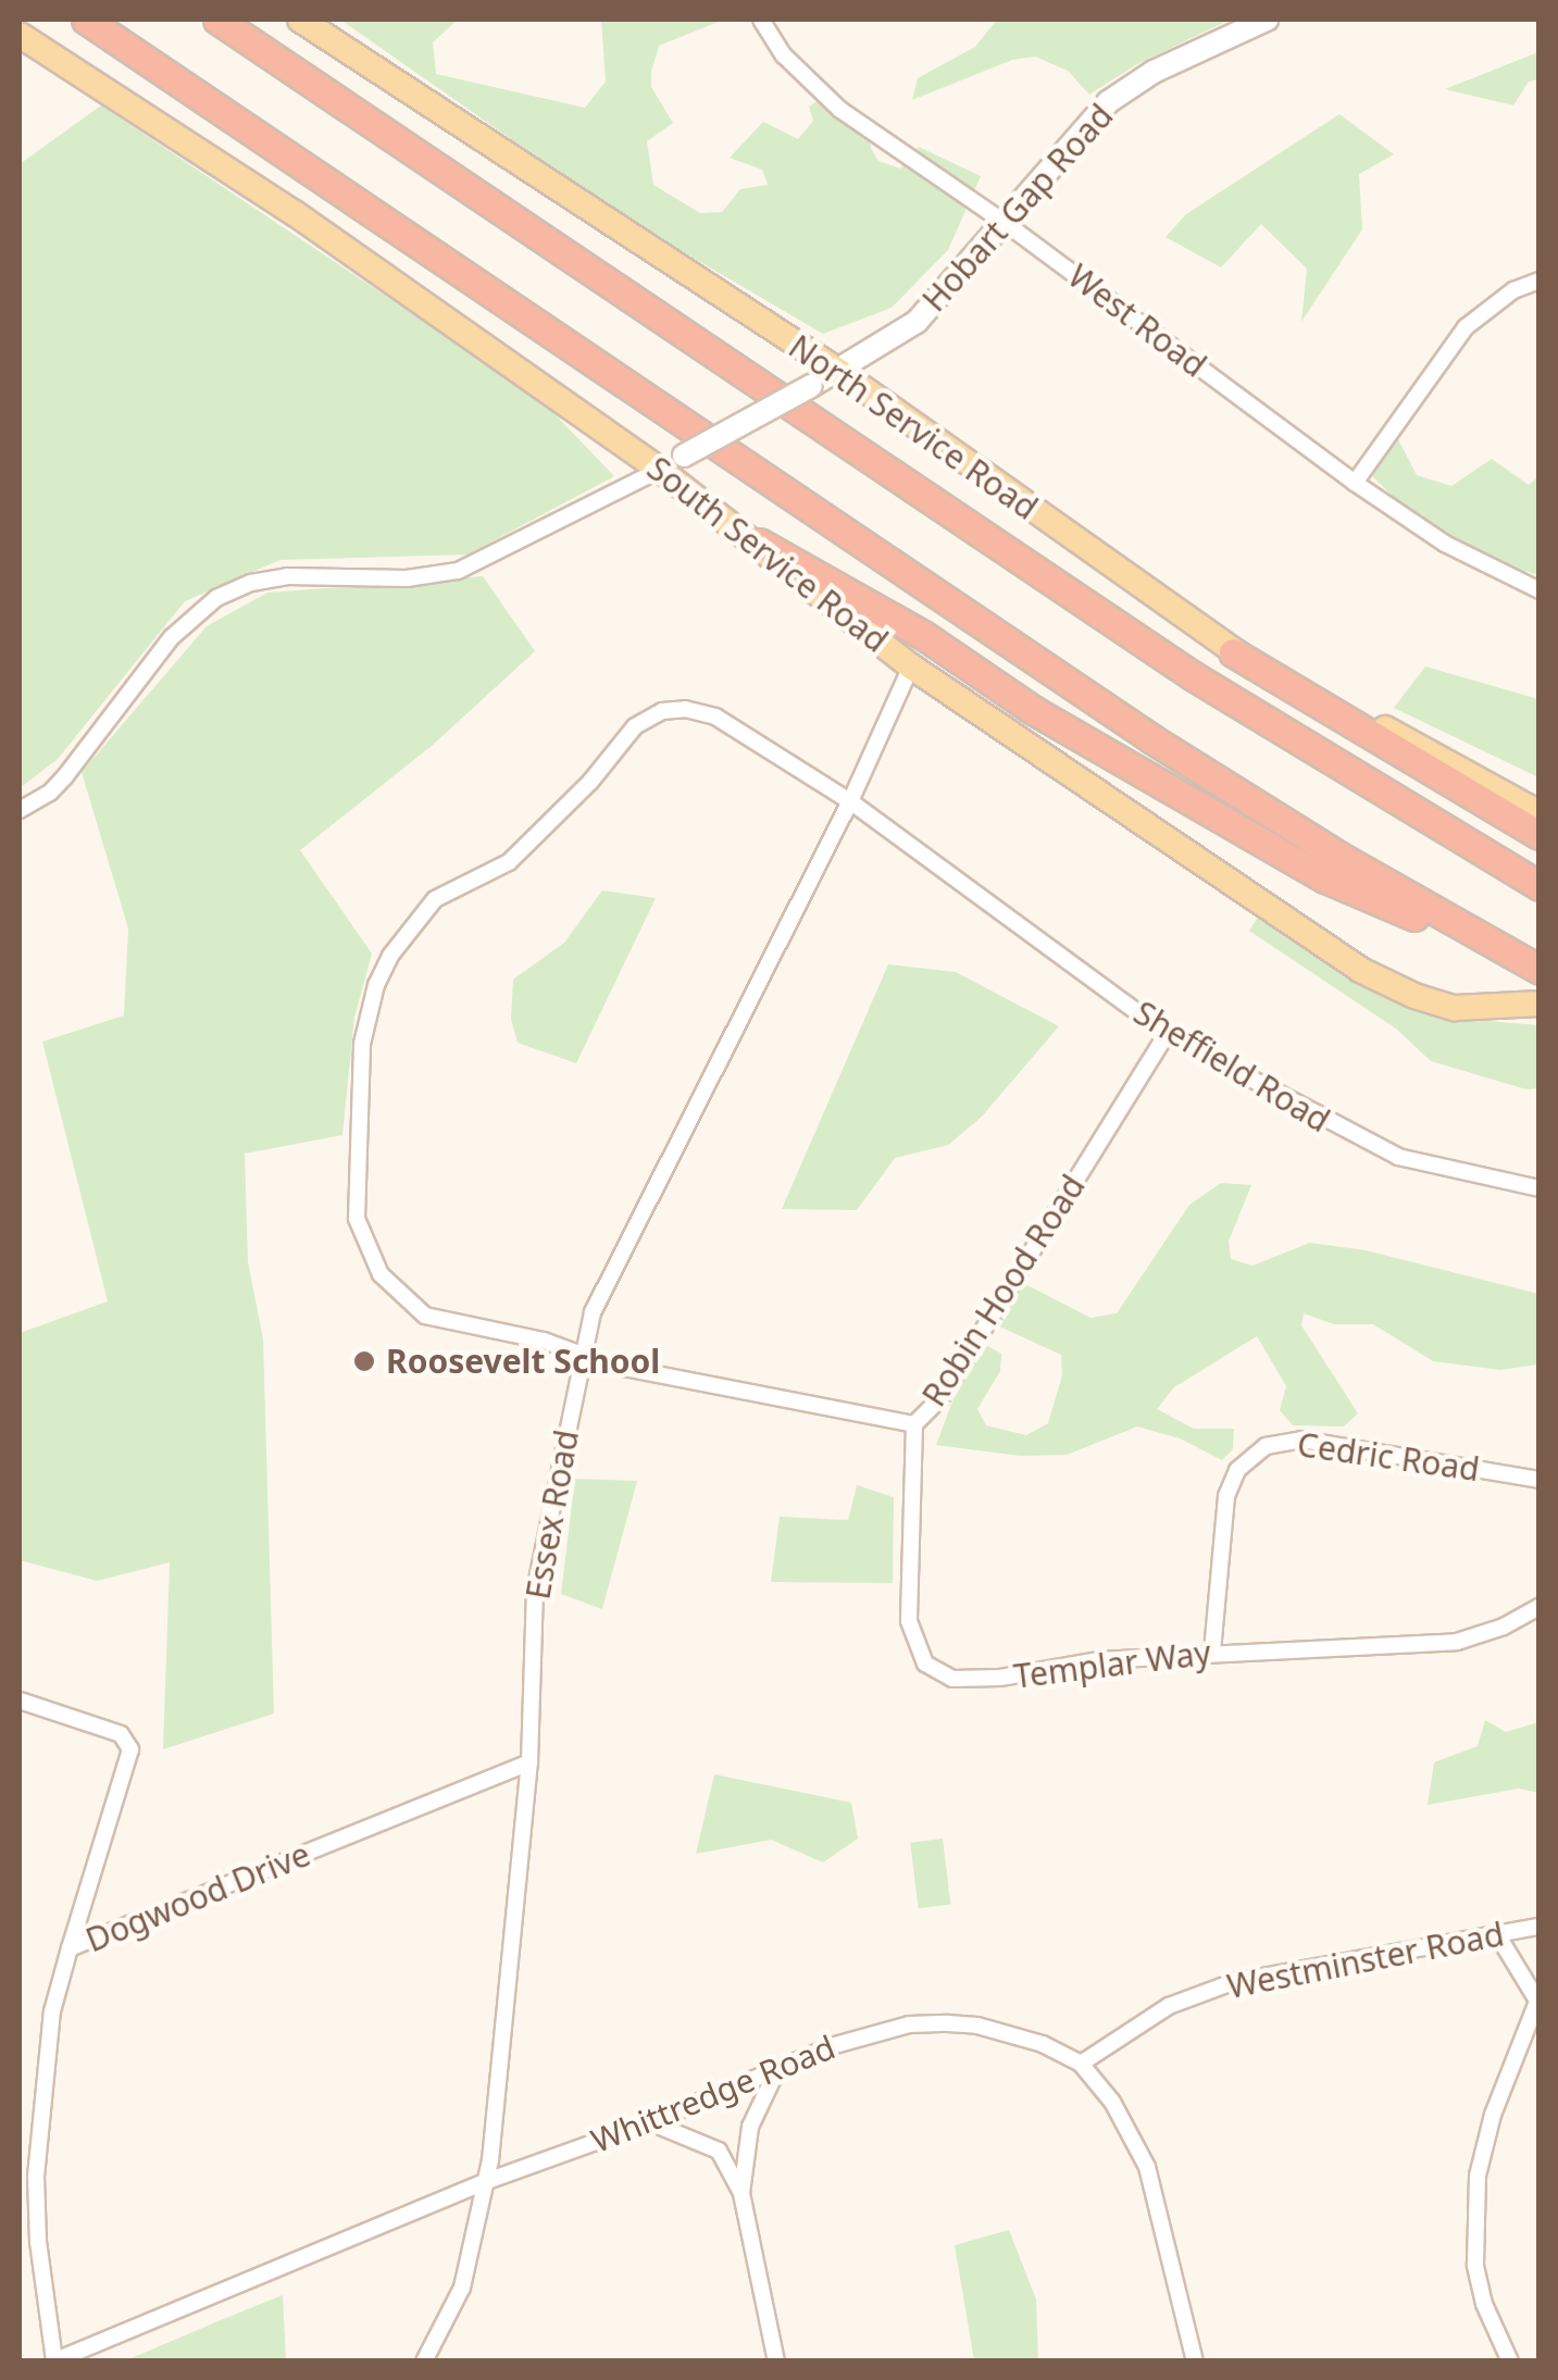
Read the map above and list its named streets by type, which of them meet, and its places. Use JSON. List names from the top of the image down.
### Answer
{
  "streets": {
    "main road": ["North Service Road", "South Service Road"],
    "street": [
      "Hobart Gap Road",
      "West Road",
      "Sheffield Road",
      "Robin Hood Road",
      "Cedric Road",
      "Essex Road",
      "Templar Way",
      "Dogwood Drive",
      "Westminster Road",
      "Whittredge Road"
    ]
  },
  "crossings": [
    ["Hobart Gap Road", "West Road"],
    ["Hobart Gap Road", "North Service Road"],
    ["Hobart Gap Road", "South Service Road"],
    ["South Service Road", "Essex Road"],
    ["Sheffield Road", "Robin Hood Road"],
    ["Sheffield Road", "Essex Road"],
    ["Robin Hood Road", "Essex Road"],
    ["Robin Hood Road", "Templar Way"],
    ["Cedric Road", "Templar Way"],
    ["Essex Road", "Dogwood Drive"],
    ["Essex Road", "Whittredge Road"],
    ["Dogwood Drive", "Whittredge Road"],
    ["Westminster Road", "Whittredge Road"]
  ],
  "places": ["Roosevelt School"]
}
